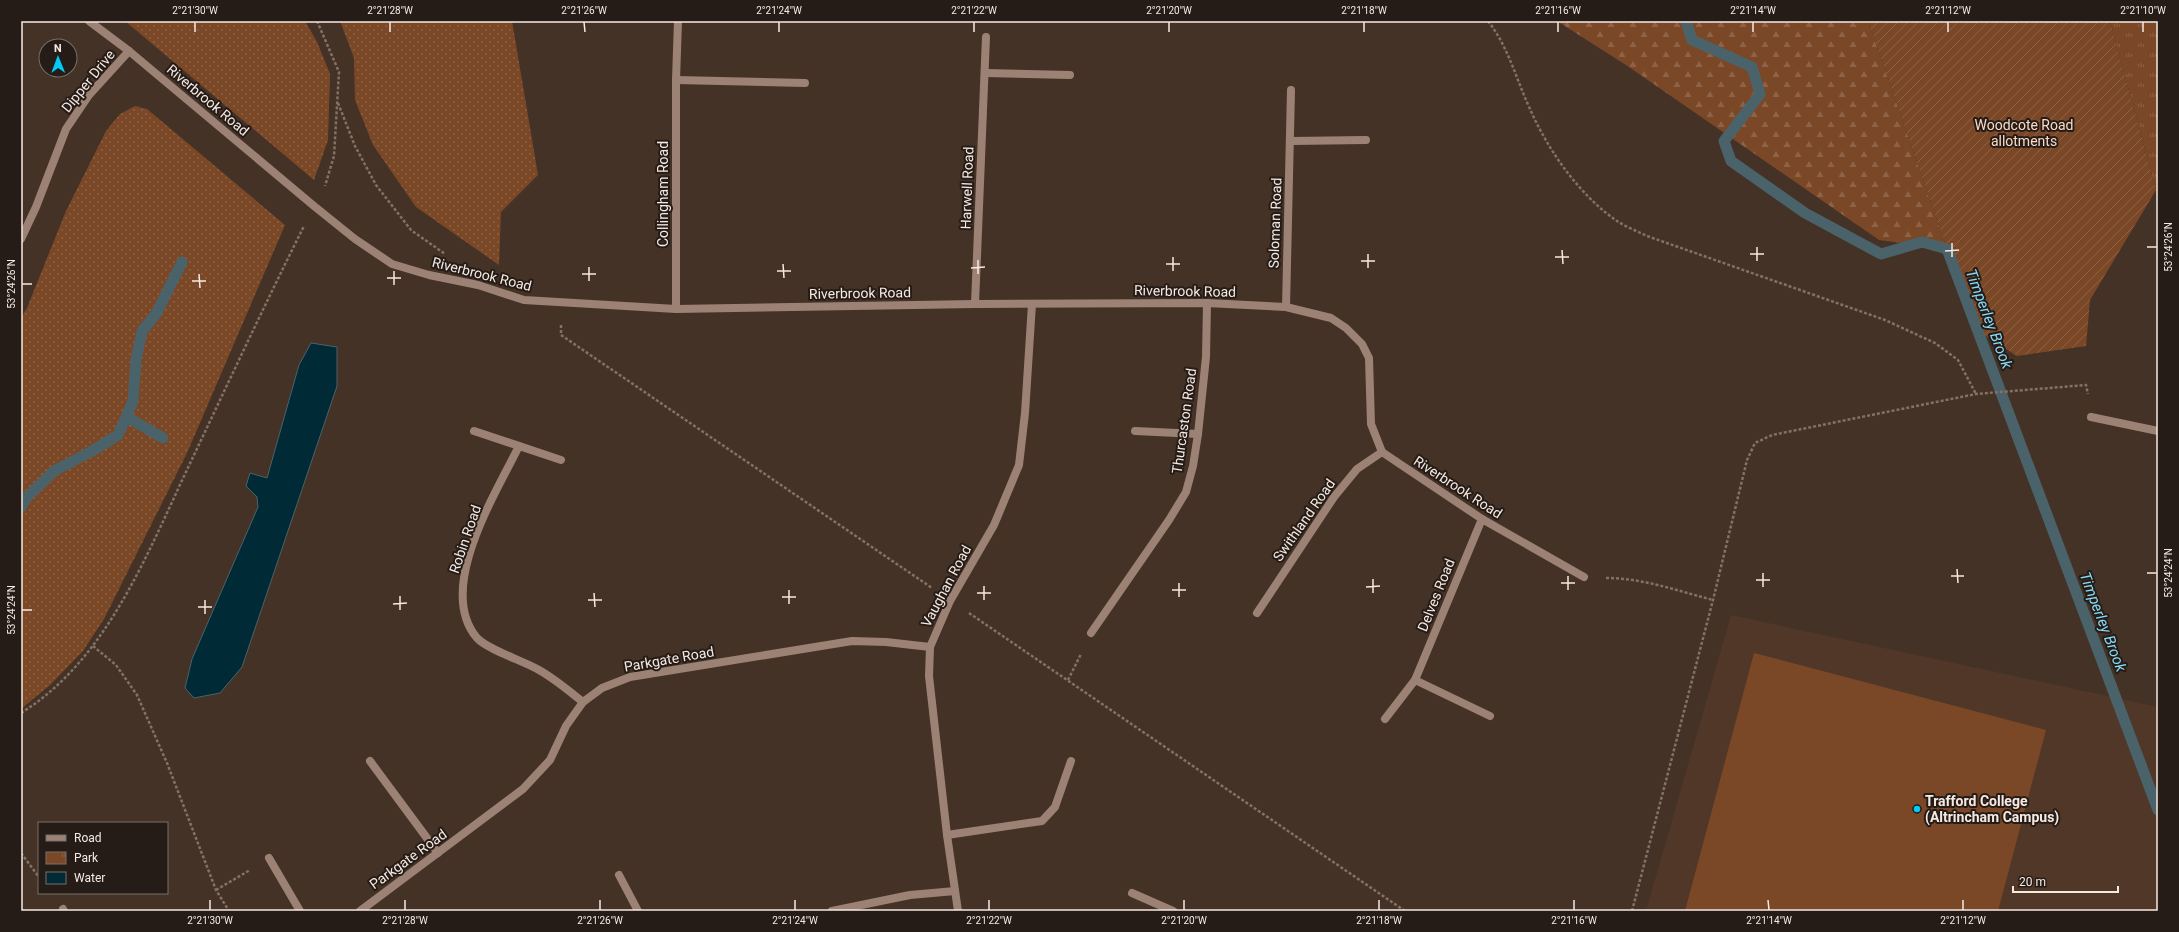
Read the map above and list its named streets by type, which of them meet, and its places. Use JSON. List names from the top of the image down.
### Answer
{
  "streets": {
    "street": [
      "Dipper Drive",
      "Riverbrook Road",
      "Harwell Road",
      "Collingham Road",
      "Soloman Road",
      "Thurcaston Road",
      "Swithland Road",
      "Robin Road",
      "Vaughan Road",
      "Delves Road",
      "Parkgate Road"
    ]
  },
  "crossings": [
    ["Dipper Drive", "Riverbrook Road"],
    ["Riverbrook Road", "Harwell Road"],
    ["Riverbrook Road", "Collingham Road"],
    ["Riverbrook Road", "Soloman Road"],
    ["Riverbrook Road", "Thurcaston Road"],
    ["Riverbrook Road", "Swithland Road"],
    ["Riverbrook Road", "Vaughan Road"],
    ["Riverbrook Road", "Delves Road"],
    ["Robin Road", "Parkgate Road"],
    ["Vaughan Road", "Parkgate Road"]
  ],
  "water": ["Timperley Brook"],
  "parks": ["Woodcote Road allotments"],
  "places": ["Trafford College (Altrincham Campus)"],
  "legend": ["Road", "Park", "Water"],
  "scale_bar": "20 m",
  "north": "top",
  "coordinates": [
    "2°21'30\"W",
    "2°21'28\"W",
    "2°21'26\"W",
    "2°21'24\"W",
    "2°21'22\"W",
    "2°21'20\"W",
    "2°21'18\"W",
    "2°21'16\"W",
    "2°21'14\"W",
    "2°21'12\"W",
    "2°21'10\"W",
    "53°24'26\"N",
    "53°24'24\"N"
  ]
}
